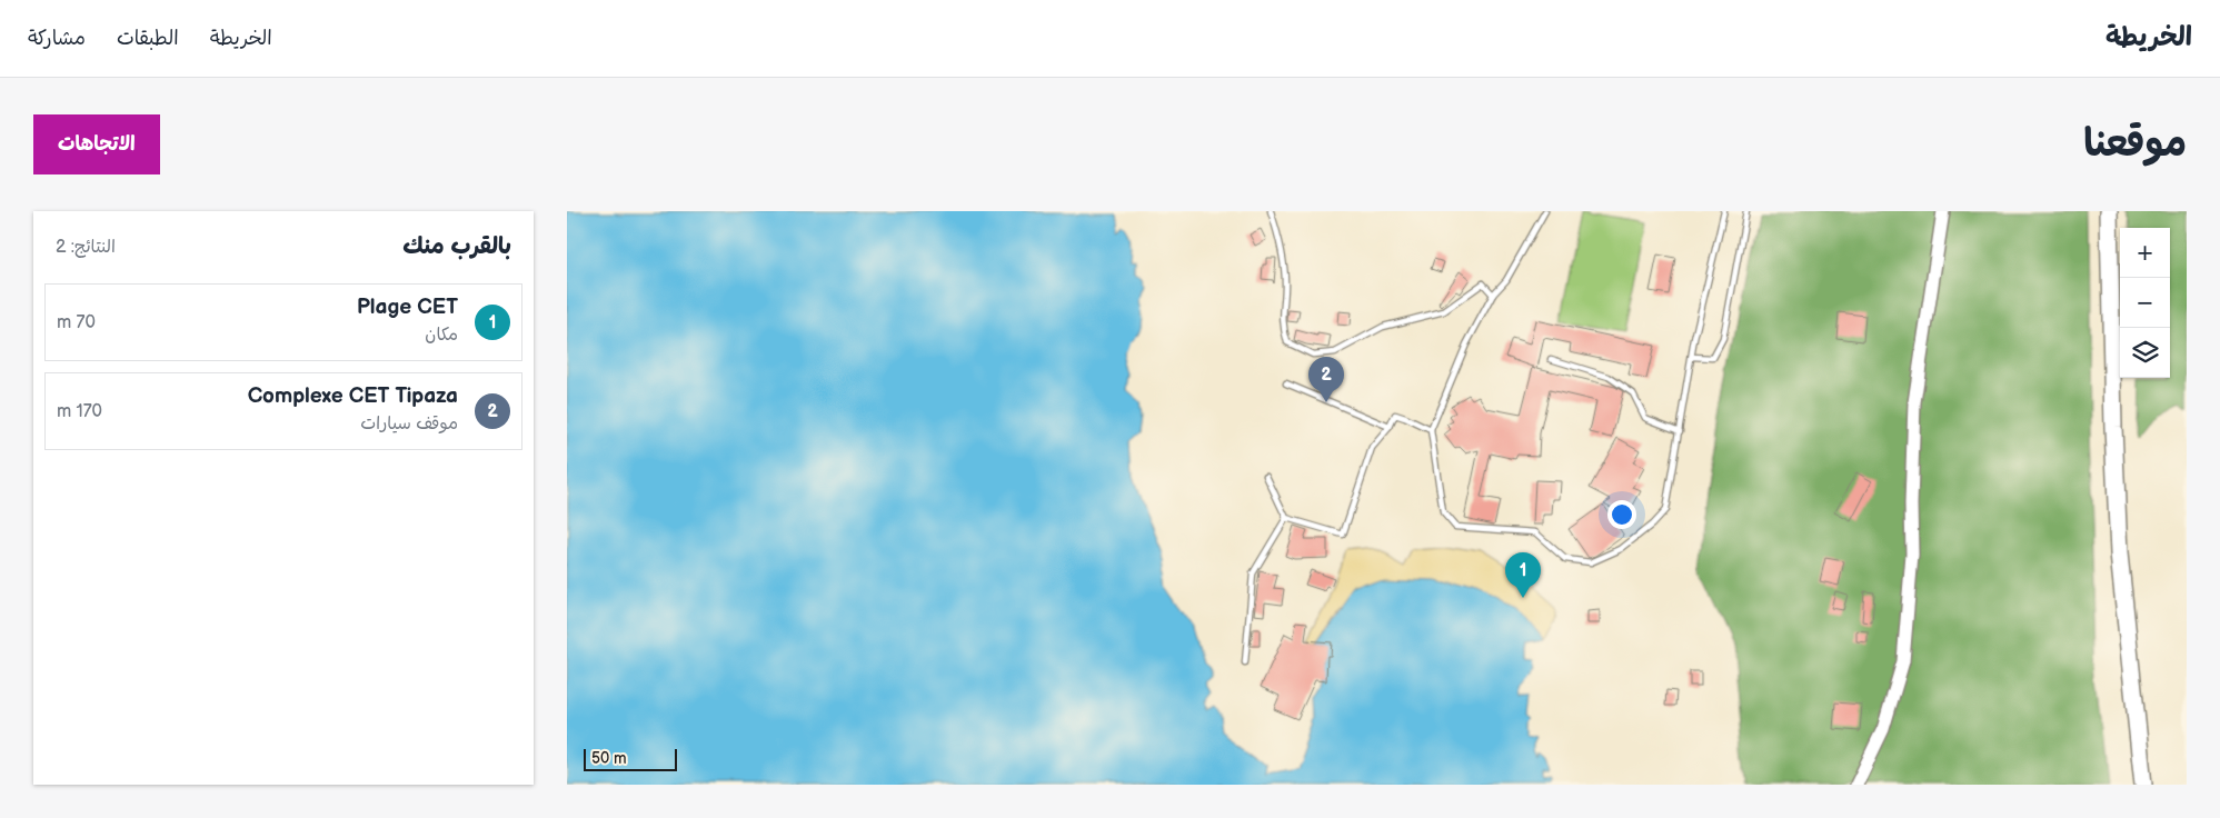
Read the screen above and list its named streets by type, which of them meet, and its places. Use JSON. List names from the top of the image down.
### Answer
{
  "scale_bar": "50 m",
  "page": {
    "header": "الخريطة",
    "nav": ["الخريطة", "الطبقات", "مشاركة"],
    "title": "موقعنا",
    "buttons": "الاتجاهات",
    "heading": ["بالقرب منك", "النتائج: 2"],
    "map_buttons": ["+", "−"],
    "list": [
      {
        "mark": "1",
        "name": "Plage CET",
        "note": "مكان",
        "value": "70 m"
      },
      {
        "mark": "2",
        "name": "Complexe CET Tipaza",
        "note": "موقف سيارات",
        "value": "170 m"
      }
    ],
    "pins": ["2", "1"],
    "scale": "50 m"
  }
}
